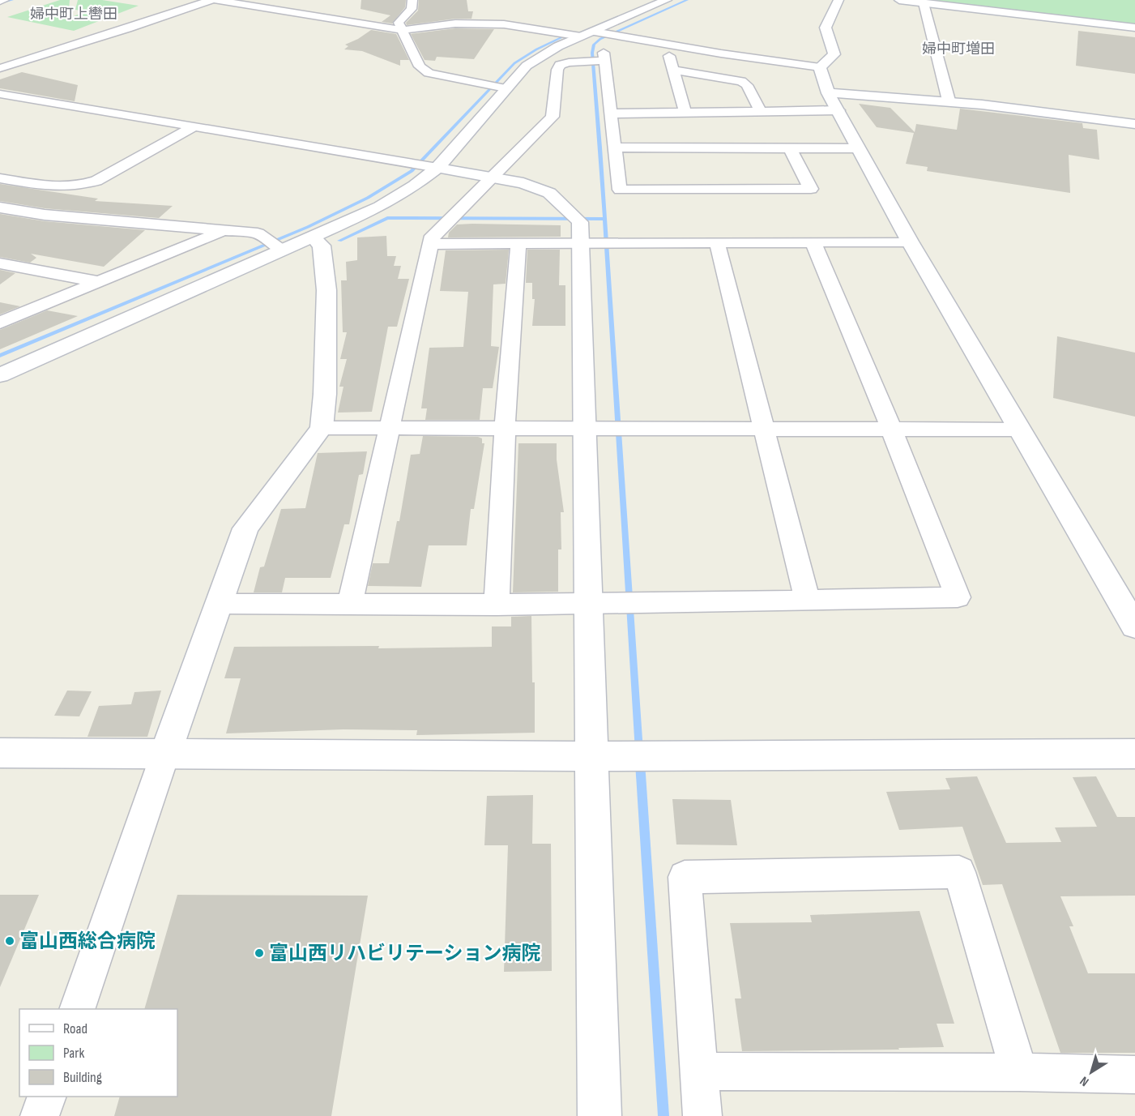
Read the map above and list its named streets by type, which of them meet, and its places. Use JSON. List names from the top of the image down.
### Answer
{
  "districts": ["婦中町上轡田", "婦中町増田"],
  "places": ["富山西総合病院", "富山西リハビリテーション病院"],
  "legend": ["Road", "Park", "Building"],
  "north": "bottom left"
}
